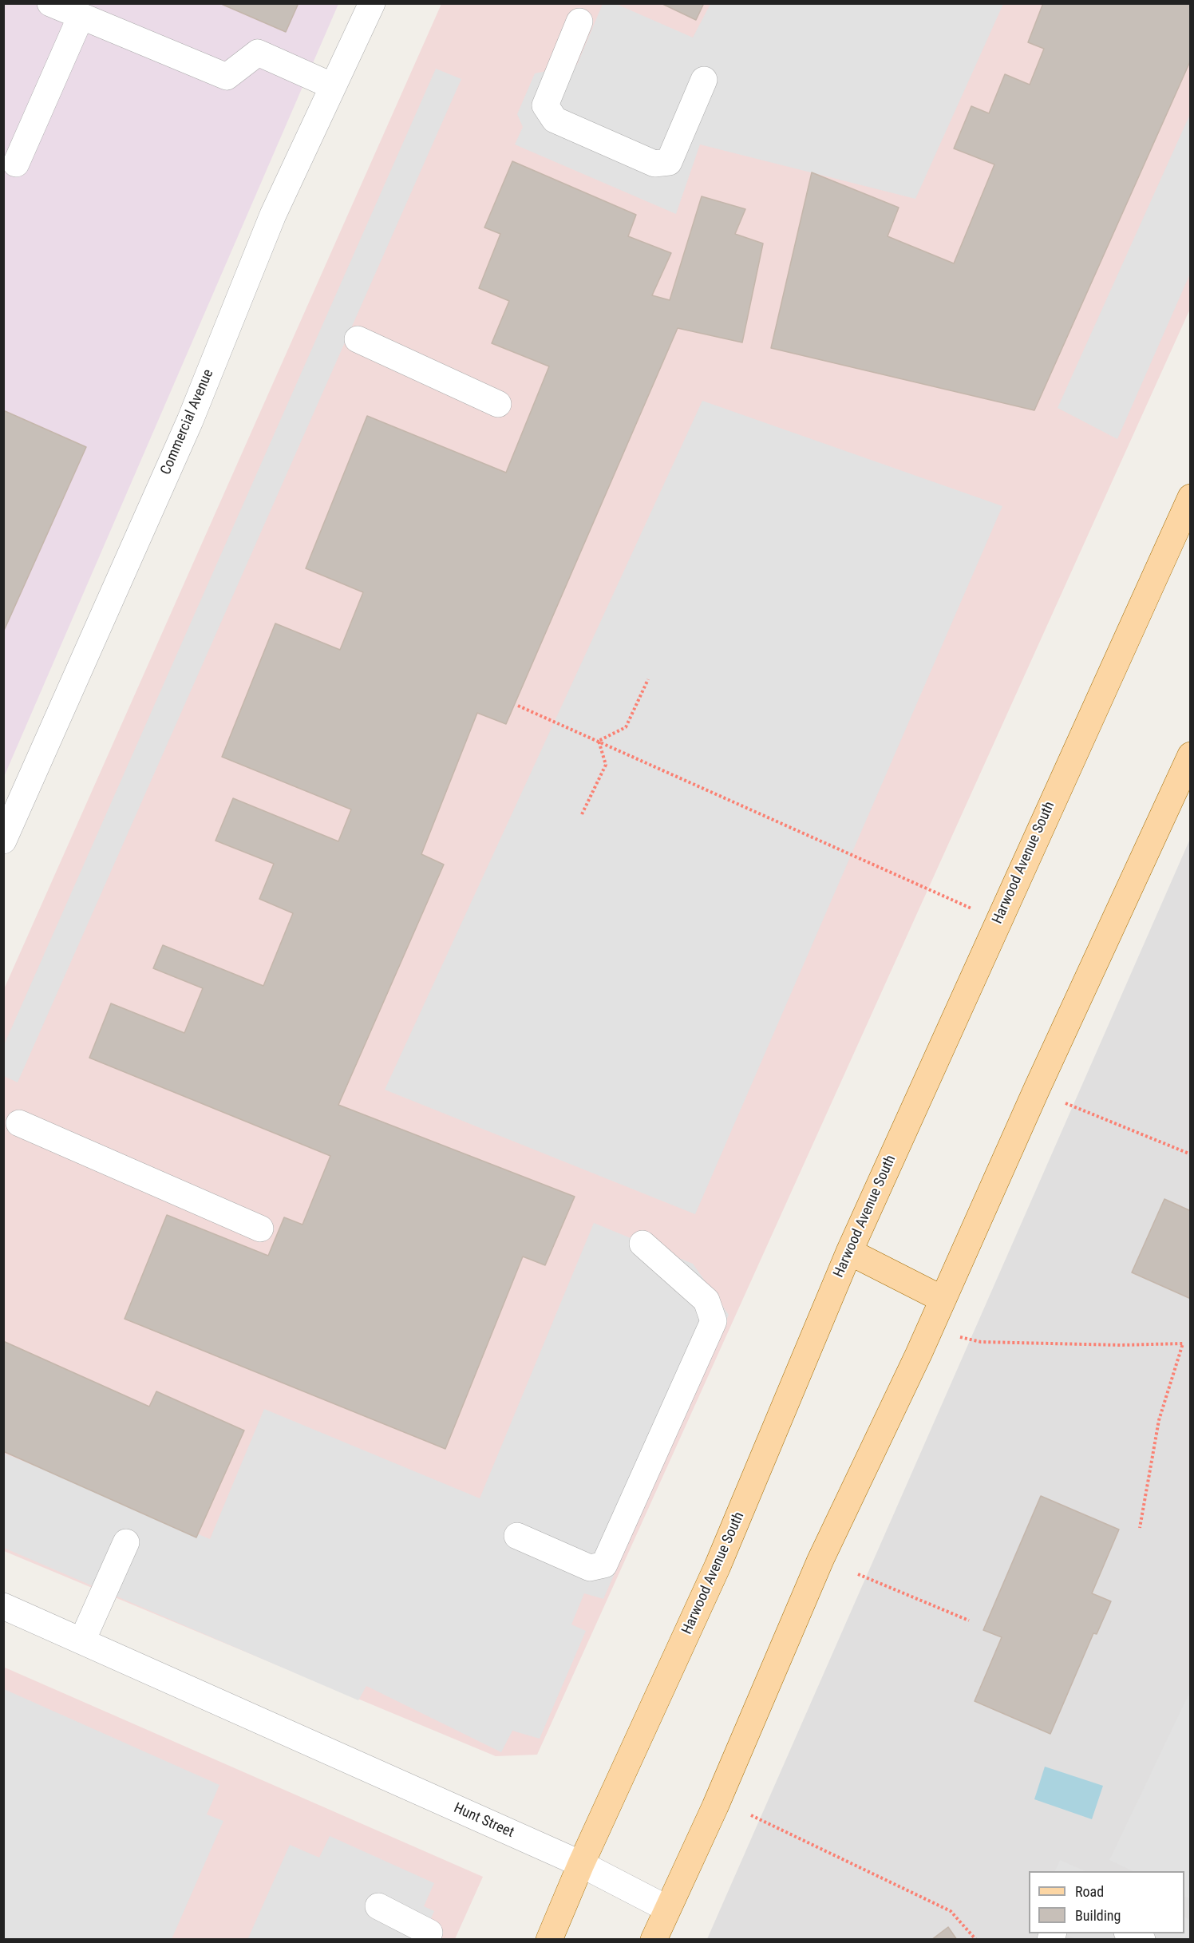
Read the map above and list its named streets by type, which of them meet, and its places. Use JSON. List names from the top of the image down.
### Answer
{
  "streets": {
    "main road": ["Harwood Avenue South"],
    "street": ["Commercial Avenue", "Hunt Street"]
  },
  "crossings": [
    ["Harwood Avenue South", "Hunt Street"]
  ],
  "legend": ["Road", "Building"]
}
